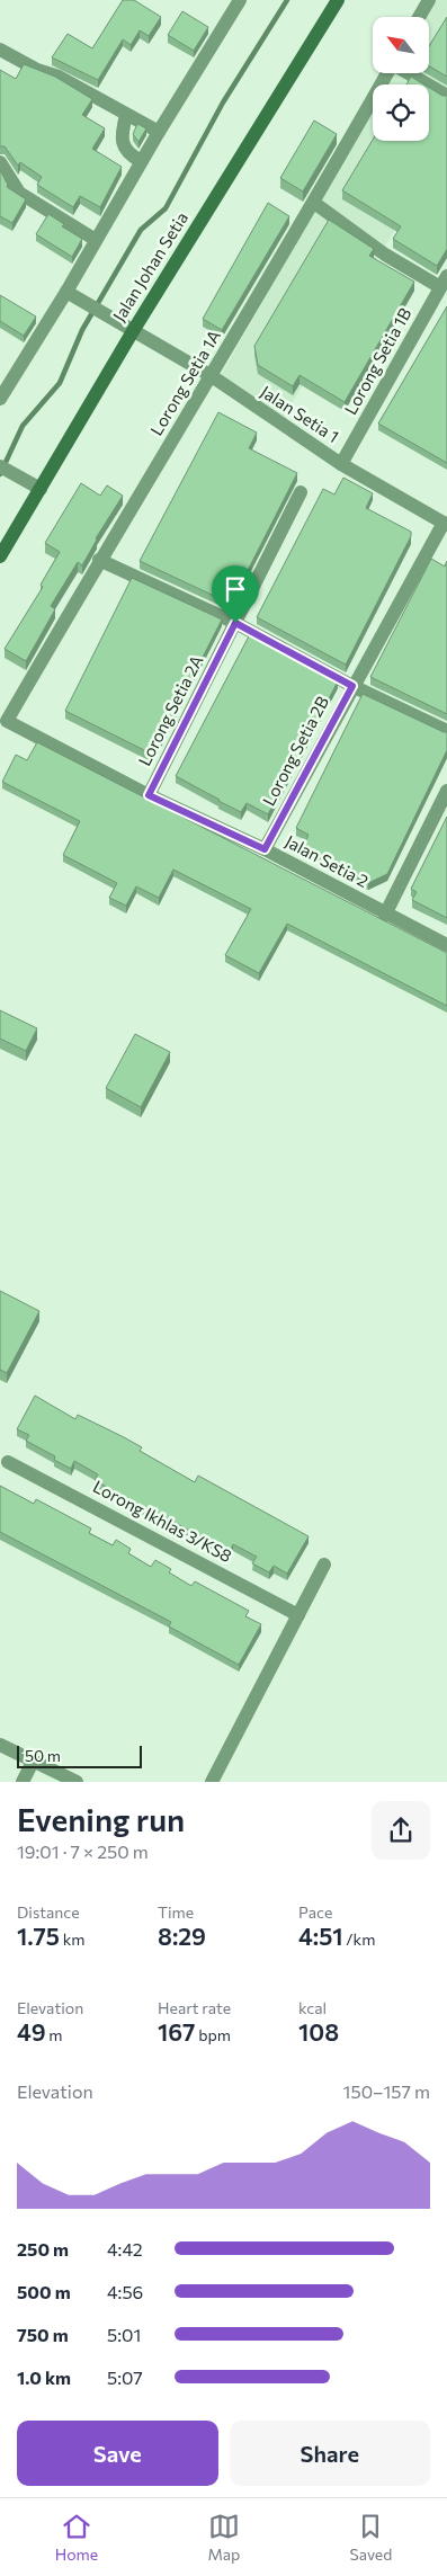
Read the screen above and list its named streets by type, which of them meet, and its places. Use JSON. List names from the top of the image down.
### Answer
{
  "streets": {
    "main road": ["Jalan Johan Setia"],
    "street": [
      "Lorong Setia 1B",
      "Lorong Setia 1A",
      "Jalan Setia 1",
      "Lorong Setia 2A",
      "Lorong Setia 2B",
      "Jalan Setia 2",
      "Lorong Ikhlas 3/KS8"
    ]
  },
  "crossings": [
    ["Jalan Johan Setia", "Jalan Setia 1"],
    ["Lorong Setia 1B", "Jalan Setia 1"],
    ["Lorong Setia 1A", "Jalan Setia 1"],
    ["Lorong Setia 1A", "Jalan Setia 2"],
    ["Jalan Setia 1", "Lorong Setia 2B"],
    ["Lorong Setia 2A", "Jalan Setia 2"],
    ["Lorong Setia 2B", "Jalan Setia 2"]
  ],
  "scale_bar": "50 m",
  "north": "top left",
  "page": {
    "scale": "50 m",
    "heading": ["Evening run", "19:01 · 7 × 250 m"],
    "stats": [
      ["Distance", "1.75 km"],
      ["Time", "8:29"],
      ["Pace", "4:51 /km"],
      ["Elevation", "49 m"],
      ["Heart rate", "167 bpm"],
      ["kcal", "108"]
    ],
    "chart": ["Elevation", "150–157 m"],
    "list": [
      {
        "name": "250 m",
        "note": "4:42"
      },
      {
        "name": "500 m",
        "note": "4:56"
      },
      {
        "name": "750 m",
        "note": "5:01"
      },
      {
        "name": "1.0 km",
        "note": "5:07"
      }
    ],
    "buttons": ["Save", "Share"],
    "tabs": ["Home", "Map", "Saved"]
  }
}
